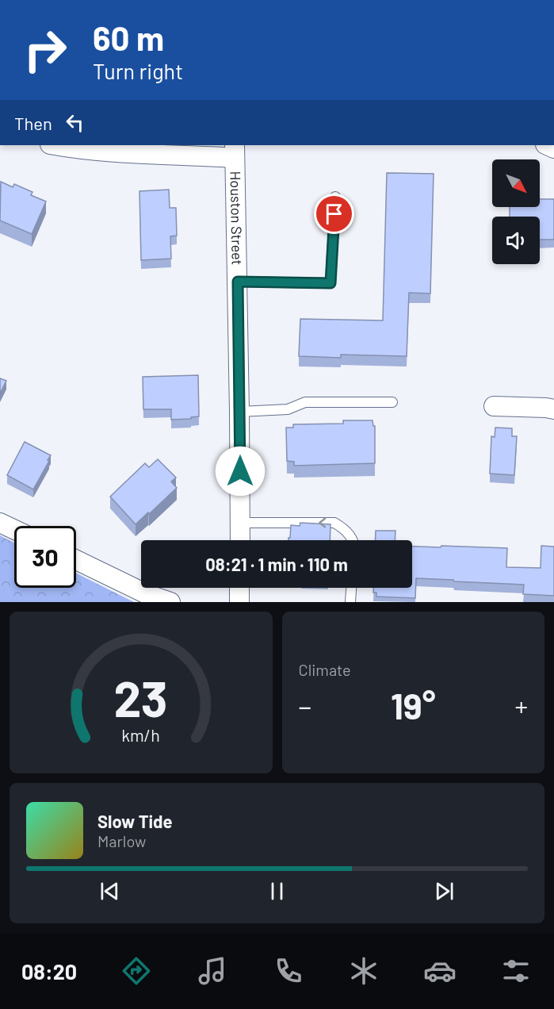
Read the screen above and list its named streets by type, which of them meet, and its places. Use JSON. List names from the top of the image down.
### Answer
{
  "streets": {
    "street": ["Houston Street"]
  },
  "north": "bottom right",
  "page": {
    "turn": ["60 m", "Turn right"],
    "then": "Then",
    "limit": "30",
    "trip": "08:21 · 1 min · 110 m",
    "tile": "Climate",
    "heat": ["−", "19°", "+"],
    "song": ["Slow Tide", "Marlow"],
    "tabs": "08:20",
    "gauge": ["23", "km/h"]
  }
}
